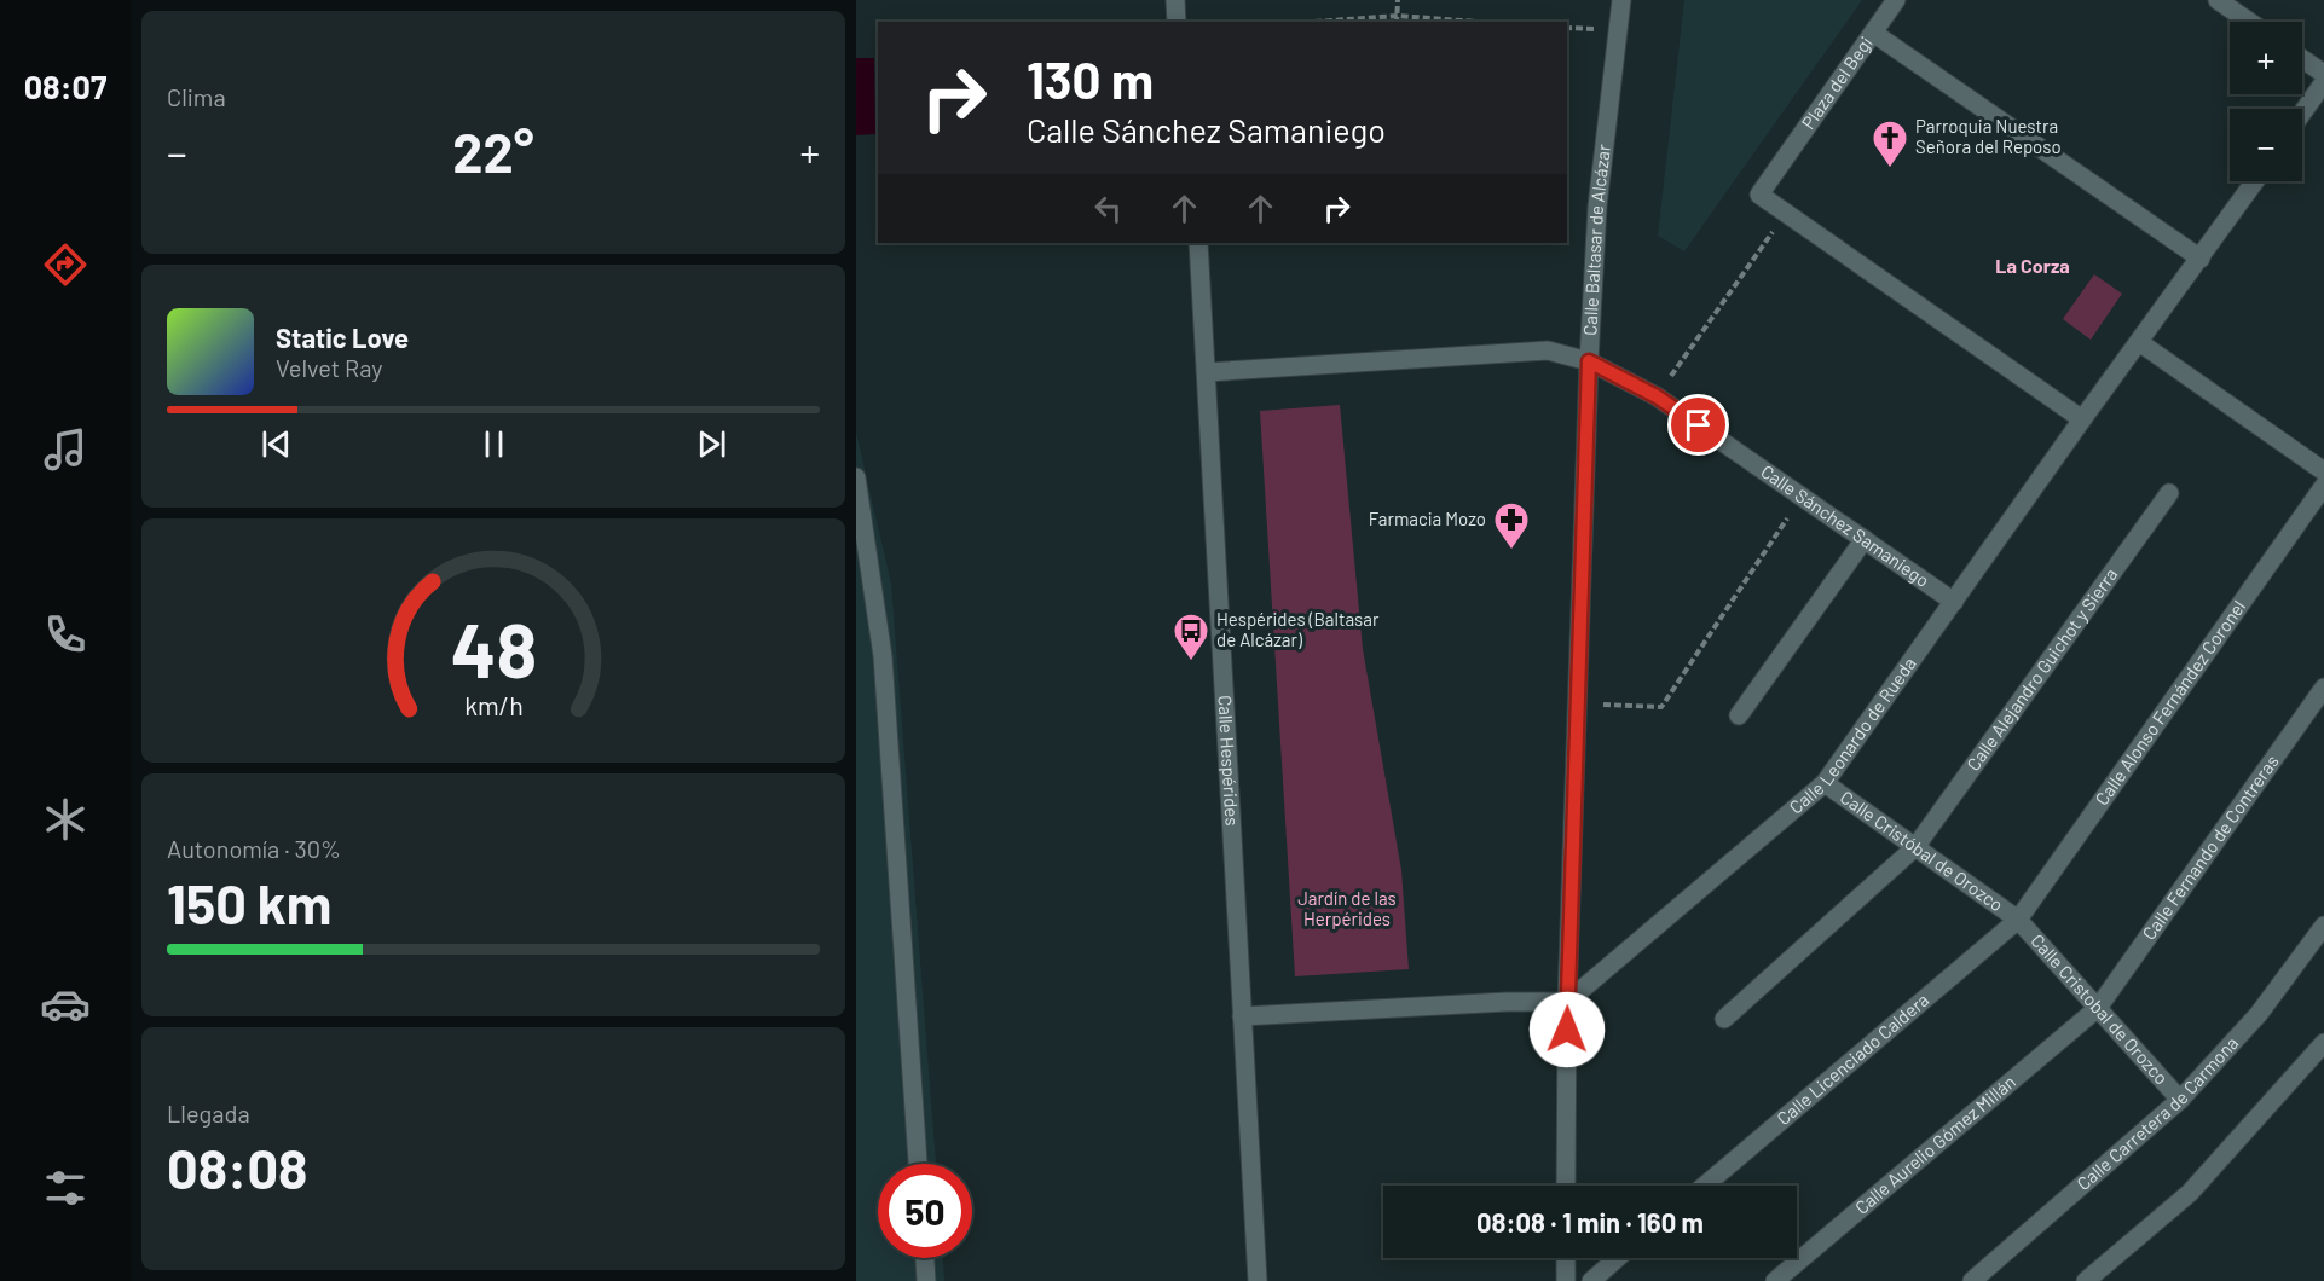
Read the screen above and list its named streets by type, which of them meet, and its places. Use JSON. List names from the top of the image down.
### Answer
{
  "streets": {
    "street": [
      "Plaza del Begi",
      "Calle Baltasar de Alcázar",
      "Calle Sánchez Samaniego",
      "Calle Alejandro Guichot y Sierra",
      "Calle Alonso Fernández Coronel",
      "Calle Leonardo de Rueda",
      "Calle Hespérides",
      "Calle Fernando de Contreras",
      "Calle Cristóbal de Orozco",
      "Calle Cristobal de Orozco",
      "Calle Licenciado Caldera",
      "Calle Carretera de Carmona",
      "Calle Aurelio Gómez Millán"
    ]
  },
  "crossings": [
    ["Plaza del Begi", "Calle Leonardo de Rueda"],
    ["Calle Baltasar de Alcázar", "Calle Sánchez Samaniego"],
    ["Calle Baltasar de Alcázar", "Calle Leonardo de Rueda"],
    ["Calle Sánchez Samaniego", "Calle Leonardo de Rueda"],
    ["Calle Sánchez Samaniego", "Calle Hespérides"],
    ["Calle Alejandro Guichot y Sierra", "Calle Cristóbal de Orozco"],
    ["Calle Alonso Fernández Coronel", "Calle Cristóbal de Orozco"],
    ["Calle Alonso Fernández Coronel", "Calle Cristobal de Orozco"],
    ["Calle Alonso Fernández Coronel", "Calle Licenciado Caldera"],
    ["Calle Leonardo de Rueda", "Calle Cristóbal de Orozco"],
    ["Calle Fernando de Contreras", "Calle Cristobal de Orozco"],
    ["Calle Fernando de Contreras", "Calle Aurelio Gómez Millán"],
    ["Calle Cristóbal de Orozco", "Calle Cristobal de Orozco"],
    ["Calle Cristóbal de Orozco", "Calle Licenciado Caldera"],
    ["Calle Cristobal de Orozco", "Calle Licenciado Caldera"],
    ["Calle Cristobal de Orozco", "Calle Carretera de Carmona"],
    ["Calle Cristobal de Orozco", "Calle Aurelio Gómez Millán"]
  ],
  "districts": ["La Corza"],
  "parks": ["Jardín de las Herpérides"],
  "places": {
    "church": ["Parroquia Nuestra Señora del Reposo"],
    "pharmacy": ["Farmacia Mozo"],
    "bus stop": ["Hespérides (Baltasar de Alcázar)"]
  },
  "page": {
    "tabs": "08:07",
    "tile": [
      "Clima",
      ["Autonomía · 30%", "150 km"],
      ["Llegada", "08:08"]
    ],
    "map_buttons": ["+", "−"],
    "turn": ["130 m", "Calle Sánchez Samaniego"],
    "heat": ["−", "22°", "+"],
    "song": ["Static Love", "Velvet Ray"],
    "limit": "50",
    "trip": "08:08 · 1 min · 160 m",
    "gauge": ["48", "km/h"]
  }
}
